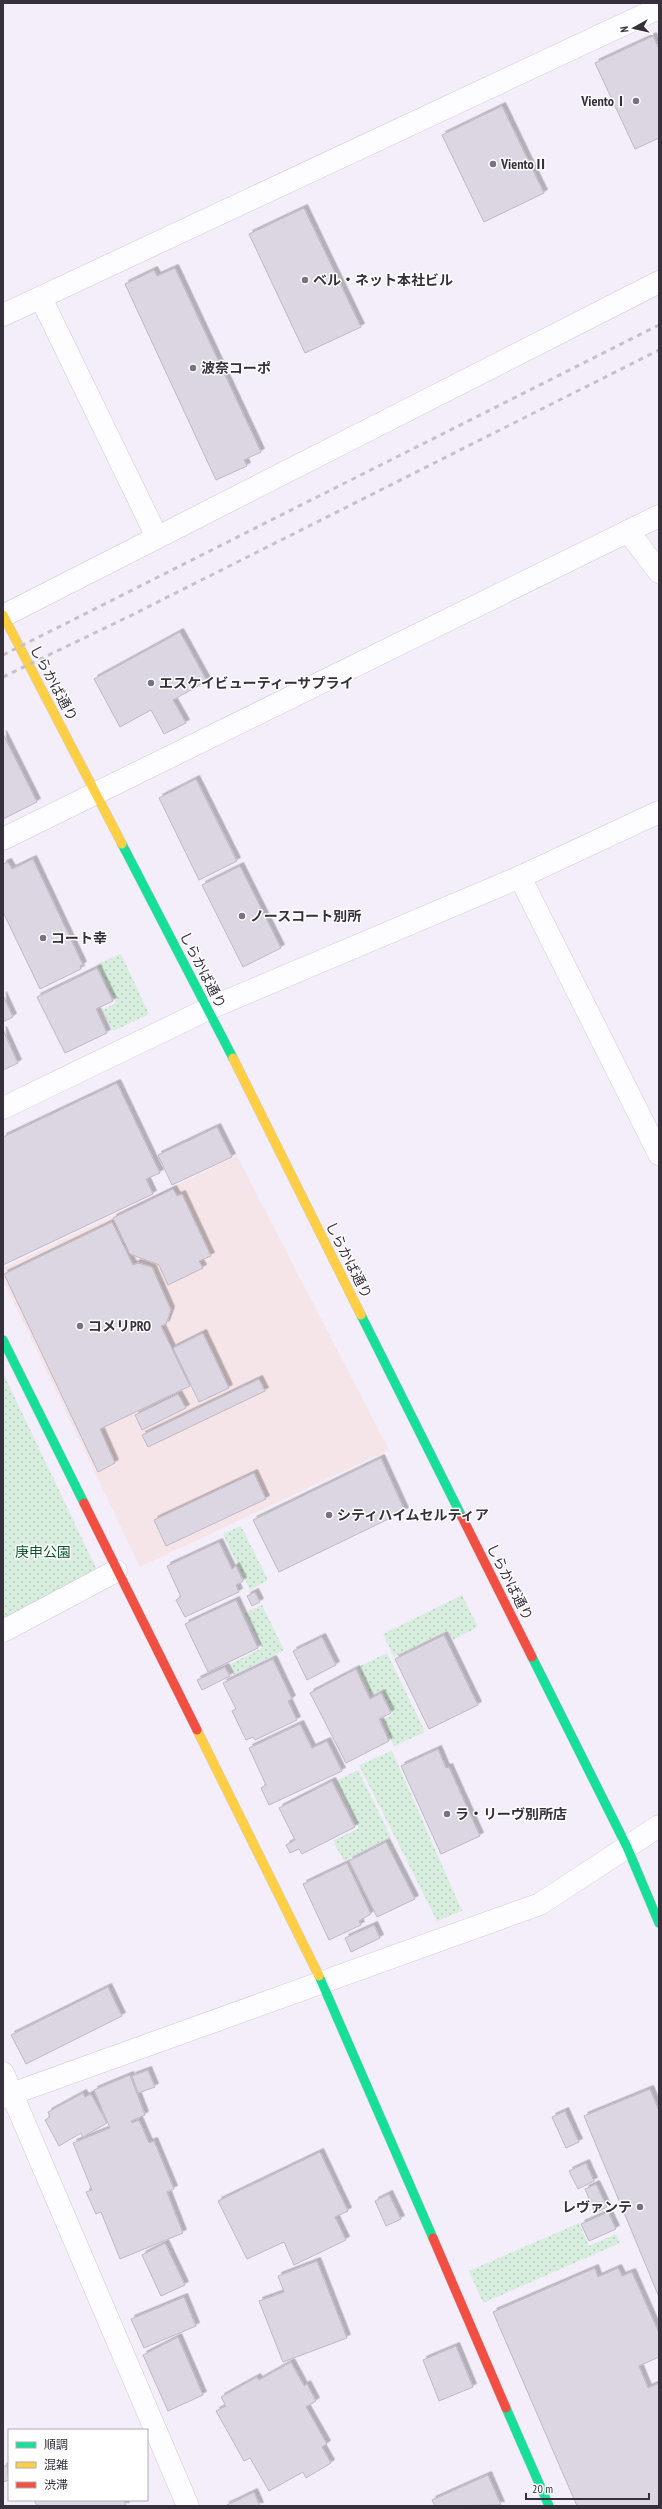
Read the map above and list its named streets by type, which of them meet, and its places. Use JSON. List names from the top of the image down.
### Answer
{
  "streets": {
    "street": ["しらかば通り"]
  },
  "parks": ["庚申公園"],
  "places": [
    "VientoⅠ",
    "VientoⅡ",
    "ベル・ネット本社ビル",
    "波奈コーポ",
    "エスケイビューティーサプライ",
    "ノースコート別所",
    "コート幸",
    "コメリPRO",
    "シティハイムセルティア",
    "ラ・リーヴ別所店",
    "レヴァンテ"
  ],
  "legend": ["順調", "混雑", "渋滞"],
  "scale_bar": "20 m",
  "north": "left"
}
